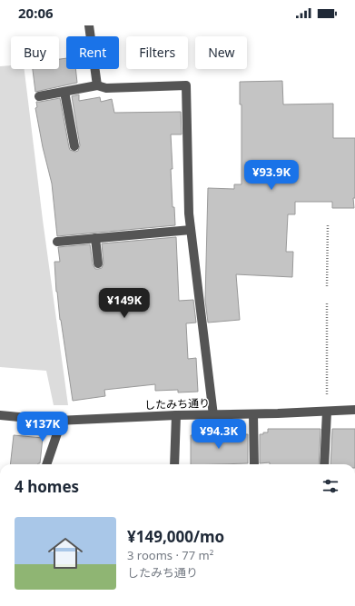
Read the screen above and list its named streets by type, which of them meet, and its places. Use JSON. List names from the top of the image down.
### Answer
{
  "streets": {
    "street": ["したみち通り"]
  },
  "page": {
    "status": "20:06",
    "chip": [
      "Buy",
      "Rent",
      "Filters",
      "New"
    ],
    "price": [
      "¥93.9K",
      "¥149K",
      "¥137K",
      "¥94.3K"
    ],
    "heading": "4 homes",
    "list": [
      {
        "name": "¥149,000/mo",
        "note": "3 rooms · 77 m² · したみち通り"
      }
    ]
  }
}
